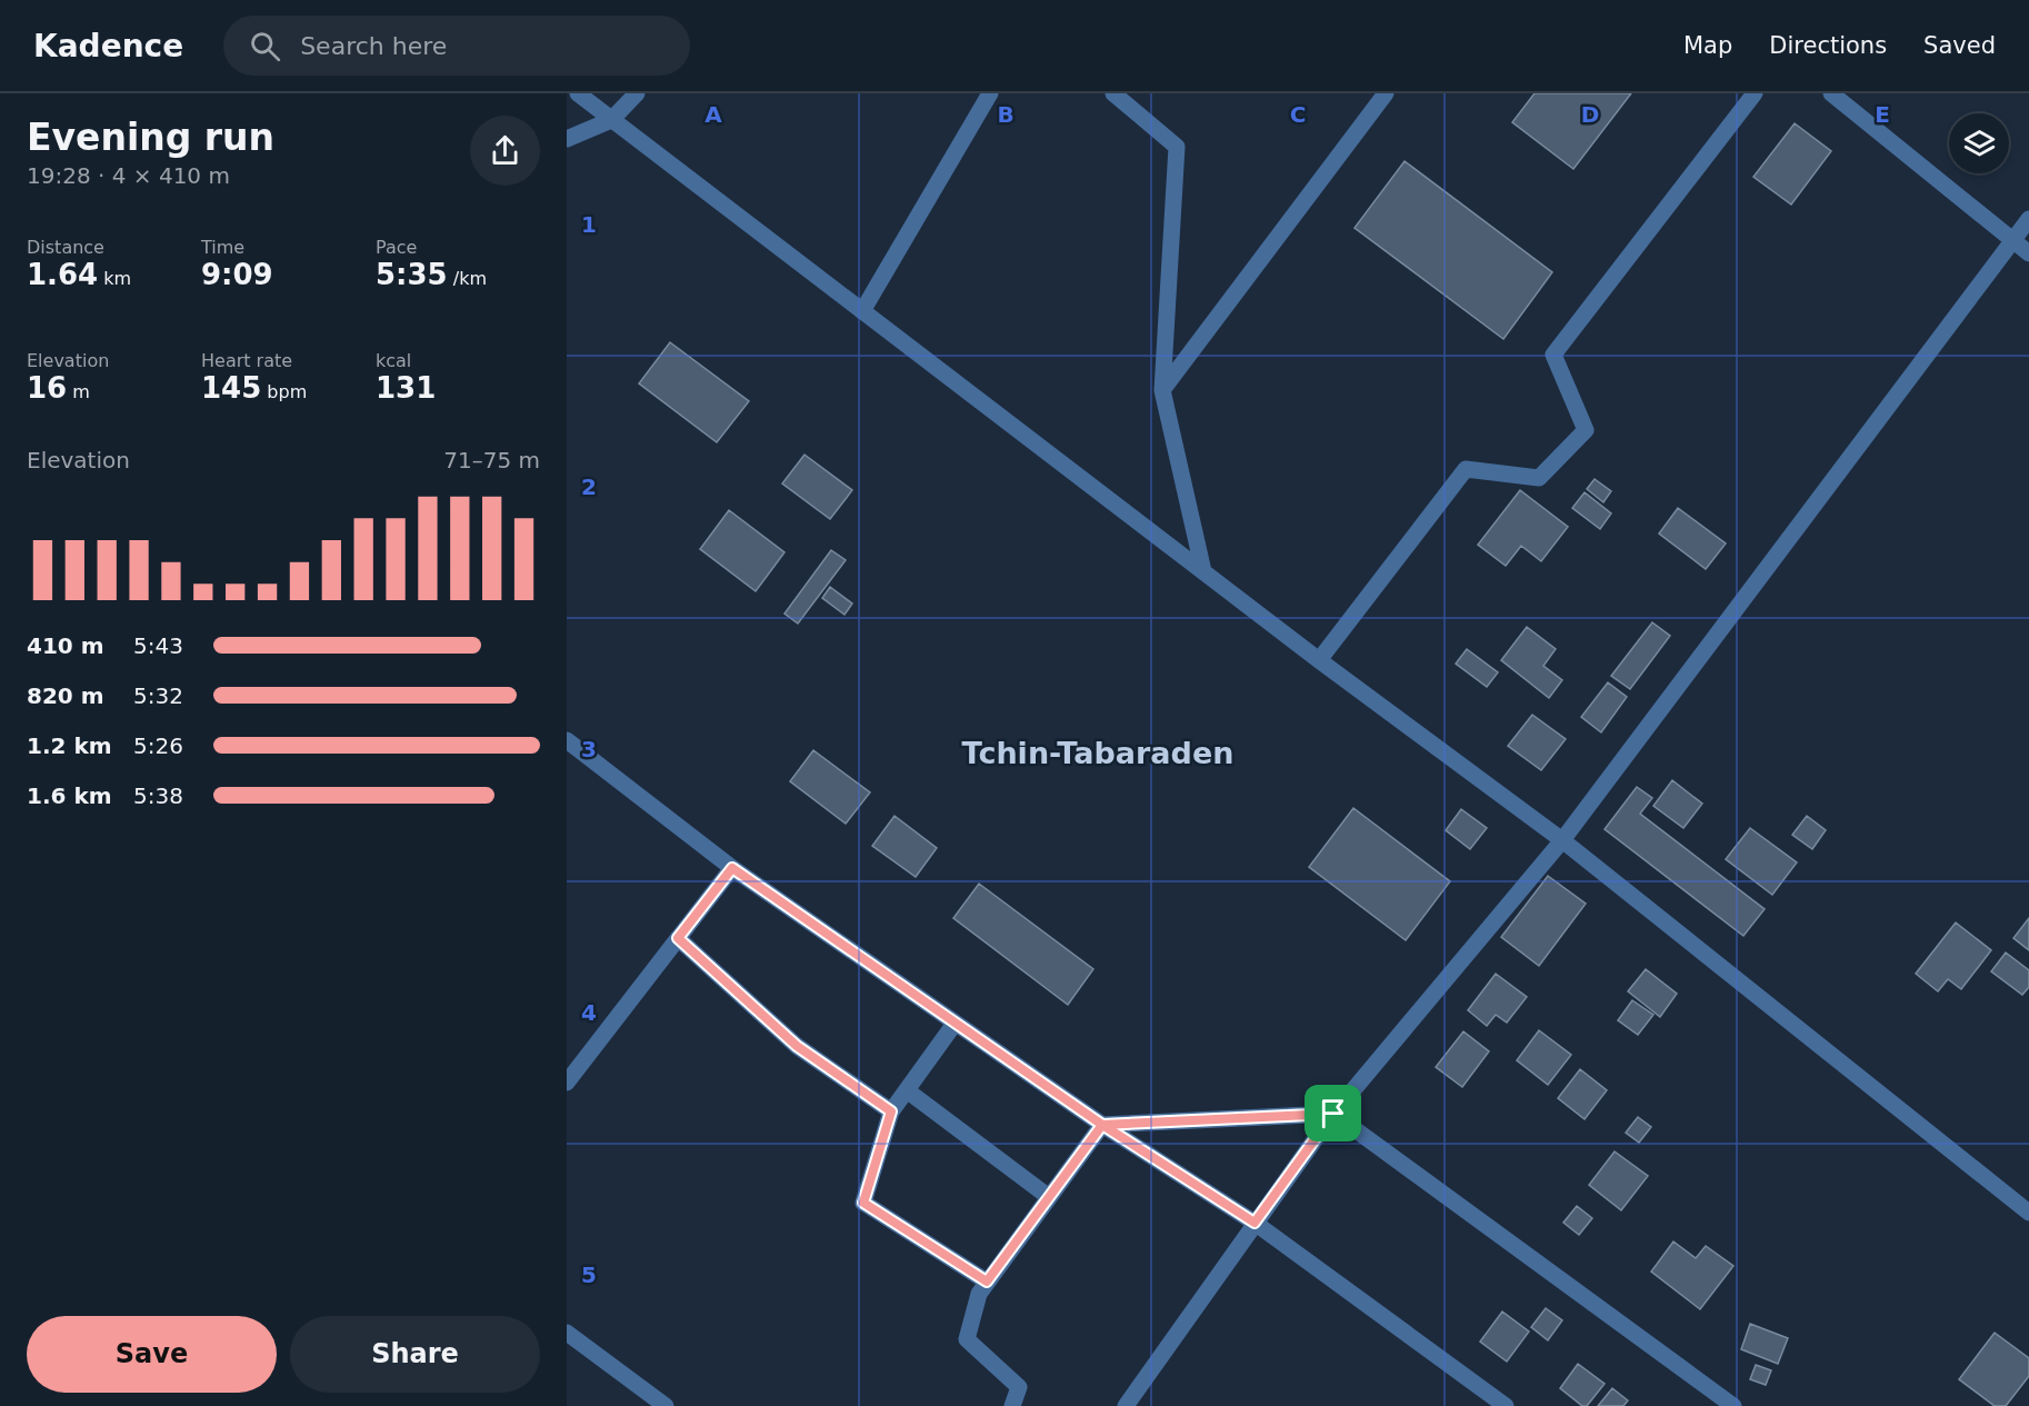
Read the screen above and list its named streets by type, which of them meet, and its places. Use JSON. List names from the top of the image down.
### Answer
{
  "districts": ["Tchin-Tabaraden"],
  "page": {
    "header": "Kadence",
    "search": "Search here",
    "nav": ["Map", "Directions", "Saved"],
    "heading": ["Evening run", "19:28 · 4 × 410 m"],
    "stats": [
      ["Distance", "1.64 km"],
      ["Time", "9:09"],
      ["Pace", "5:35 /km"],
      ["Elevation", "16 m"],
      ["Heart rate", "145 bpm"],
      ["kcal", "131"]
    ],
    "chart": ["Elevation", "71–75 m"],
    "list": [
      {
        "name": "410 m",
        "note": "5:43"
      },
      {
        "name": "820 m",
        "note": "5:32"
      },
      {
        "name": "1.2 km",
        "note": "5:26"
      },
      {
        "name": "1.6 km",
        "note": "5:38"
      }
    ],
    "buttons": ["Save", "Share"]
  },
  "grid": {
    "columns": [
      "A",
      "B",
      "C",
      "D",
      "E"
    ],
    "rows": [
      "1",
      "2",
      "3",
      "4",
      "5"
    ]
  }
}
